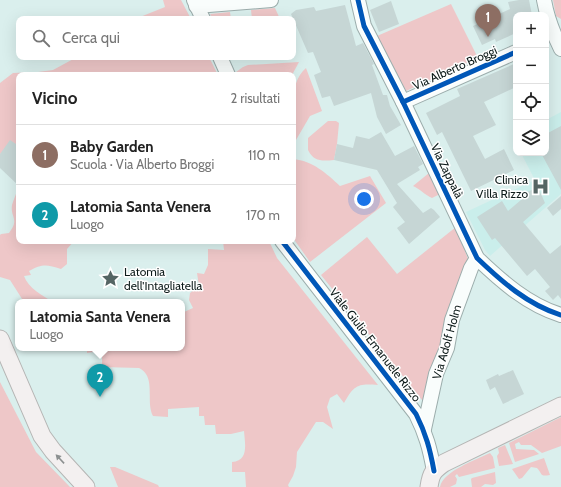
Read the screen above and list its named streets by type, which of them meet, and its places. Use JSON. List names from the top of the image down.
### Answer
{
  "streets": {
    "street": [
      "Via Alberto Broggi",
      "Via Zappalà",
      "Via Adolf Holm",
      "Viale Giulio Emanuele Rizzo"
    ]
  },
  "crossings": [
    ["Via Alberto Broggi", "Via Zappalà"],
    ["Via Zappalà", "Via Adolf Holm"],
    ["Via Adolf Holm", "Viale Giulio Emanuele Rizzo"]
  ],
  "places": {
    "hospital": ["Clinica Villa Rizzo"],
    "place": ["Latomia dell'Intagliatella"]
  },
  "page": {
    "pins": ["1", "2"],
    "map_buttons": ["+", "−"],
    "search": "Cerca qui",
    "heading": ["Vicino", "2 risultati"],
    "list": [
      {
        "mark": "1",
        "name": "Baby Garden",
        "note": "Scuola · Via Alberto Broggi",
        "value": "110 m"
      },
      {
        "mark": "2",
        "name": "Latomia Santa Venera",
        "note": "Luogo",
        "value": "170 m"
      }
    ],
    "popup": ["Latomia Santa Venera", "Luogo"]
  }
}
